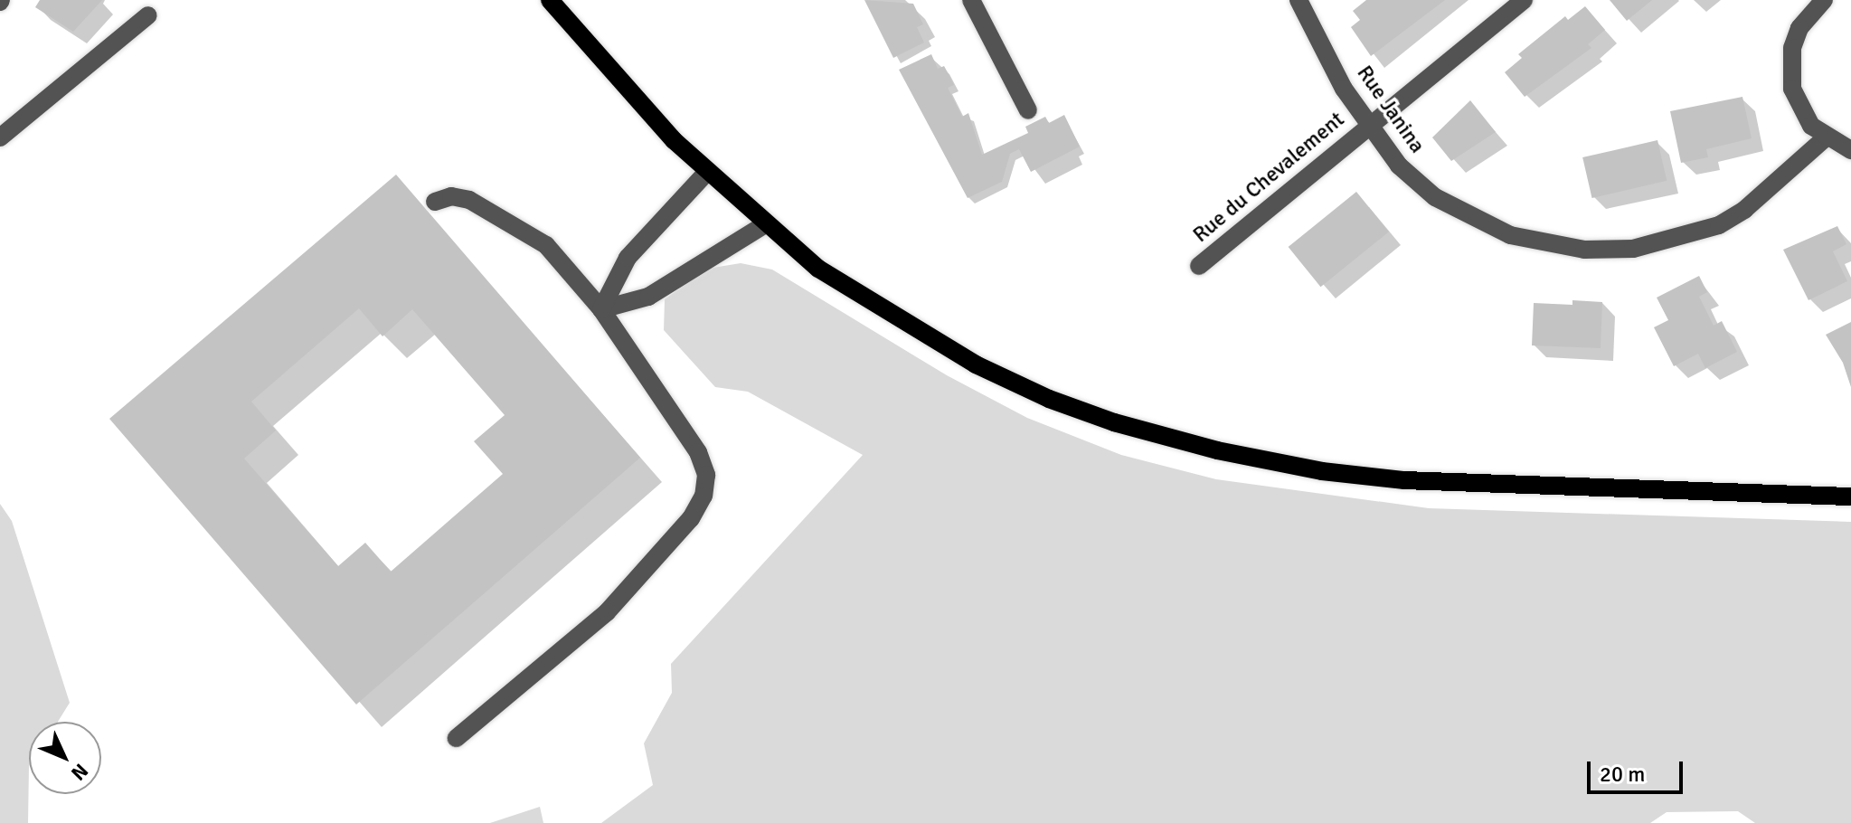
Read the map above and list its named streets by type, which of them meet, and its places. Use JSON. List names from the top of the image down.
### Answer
{
  "streets": {
    "street": ["Rue Janina", "Rue du Chevalement"]
  },
  "crossings": [
    ["Rue Janina", "Rue du Chevalement"]
  ],
  "scale_bar": "20 m",
  "north": "bottom right"
}
